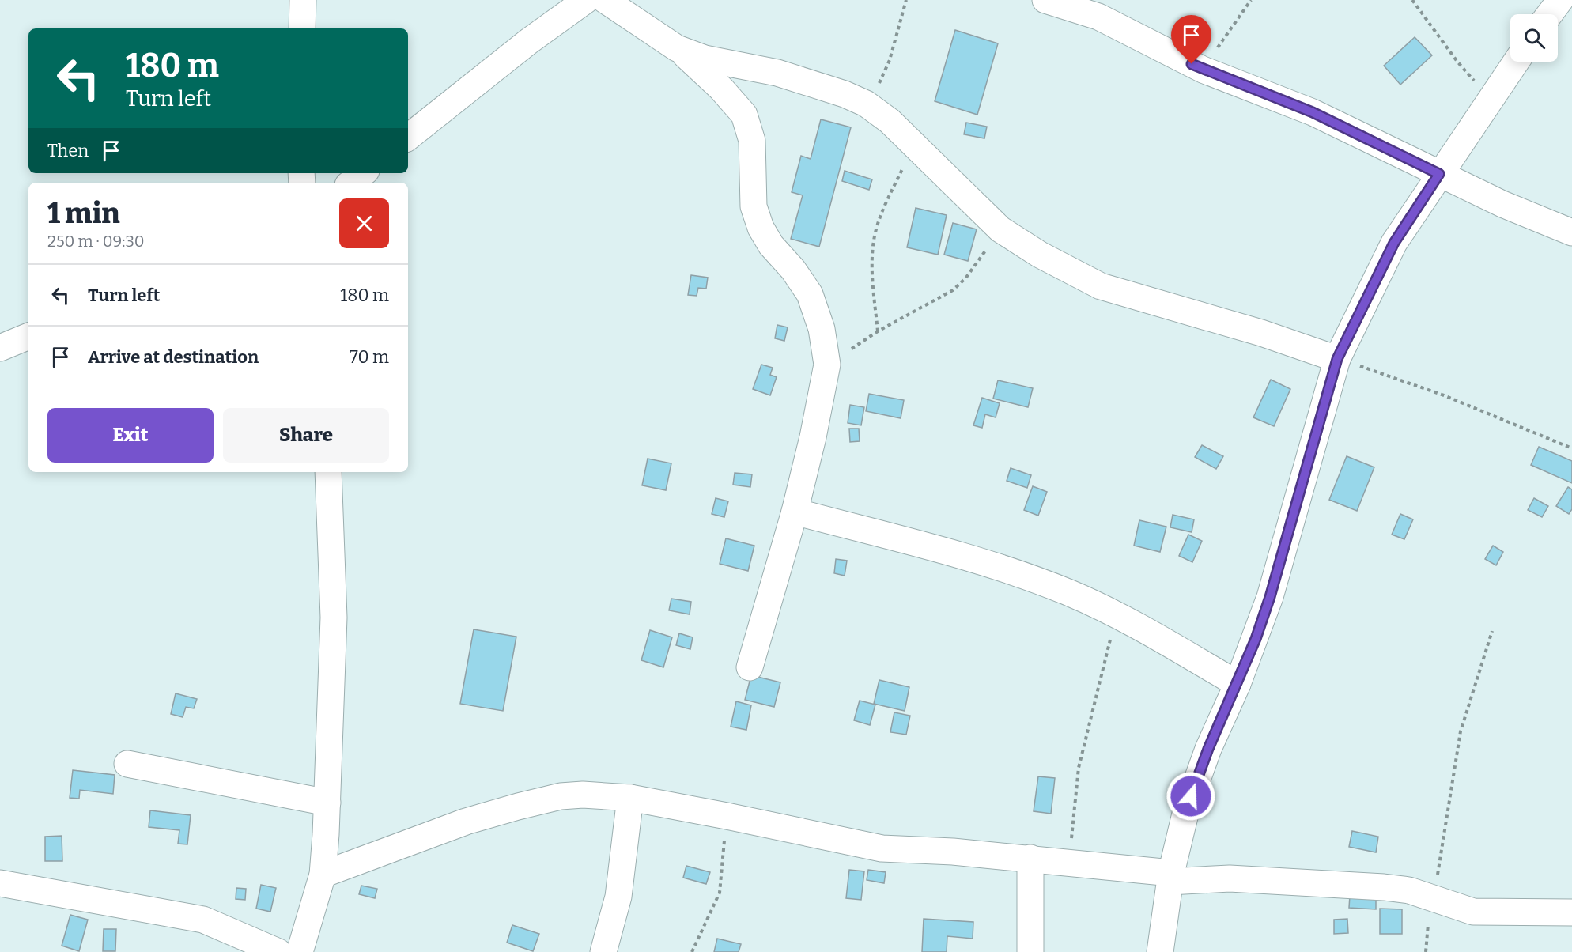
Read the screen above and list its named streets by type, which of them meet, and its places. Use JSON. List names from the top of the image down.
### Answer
{
  "page": {
    "turn": ["180 m", "Turn left"],
    "then": "Then",
    "heading": ["1 min", "250 m · 09:30"],
    "list": [
      {
        "name": "Turn left",
        "value": "180 m"
      },
      {
        "name": "Arrive at destination",
        "value": "70 m"
      }
    ],
    "buttons": ["Exit", "Share"]
  }
}
